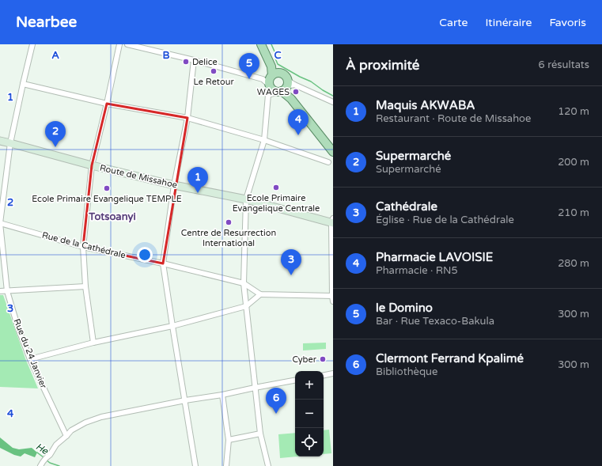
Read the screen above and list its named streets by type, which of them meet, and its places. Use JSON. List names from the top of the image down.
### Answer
{
  "streets": {
    "main road": ["Route de Missahoe"],
    "street": ["Rue de la Cathédrale", "Rue du 24 Janvier"]
  },
  "crossings": [
    ["Route de Missahoe", "Rue du 24 Janvier"],
    ["Rue de la Cathédrale", "Rue du 24 Janvier"]
  ],
  "districts": ["Totsoanyi"],
  "water": ["He"],
  "places": [
    "Delice",
    "Le Retour",
    "WAGES",
    "Ecole Primaire Evangelique Centrale",
    "Ecole Primaire Evangelique TEMPLE",
    "Centre de Resurrection International",
    "Cyber"
  ],
  "page": {
    "header": "Nearbee",
    "nav": ["Carte", "Itinéraire", "Favoris"],
    "heading": ["À proximité", "6 résultats"],
    "pins": [
      "5",
      "4",
      "2",
      "1",
      "3",
      "6"
    ],
    "list": [
      {
        "mark": "1",
        "name": "Maquis AKWABA",
        "note": "Restaurant · Route de Missahoe",
        "value": "120 m"
      },
      {
        "mark": "2",
        "name": "Supermarché",
        "note": "Supermarché",
        "value": "200 m"
      },
      {
        "mark": "3",
        "name": "Cathédrale",
        "note": "Église · Rue de la Cathédrale",
        "value": "210 m"
      },
      {
        "mark": "4",
        "name": "Pharmacie LAVOISIE",
        "note": "Pharmacie · RN5",
        "value": "280 m"
      },
      {
        "mark": "5",
        "name": "le Domino",
        "note": "Bar · Rue Texaco-Bakula",
        "value": "300 m"
      },
      {
        "mark": "6",
        "name": "Clermont Ferrand Kpalimé",
        "note": "Bibliothèque",
        "value": "300 m"
      }
    ],
    "map_buttons": ["+", "−"]
  },
  "grid": {
    "columns": ["A", "B", "C"],
    "rows": [
      "1",
      "2",
      "3",
      "4"
    ]
  }
}
